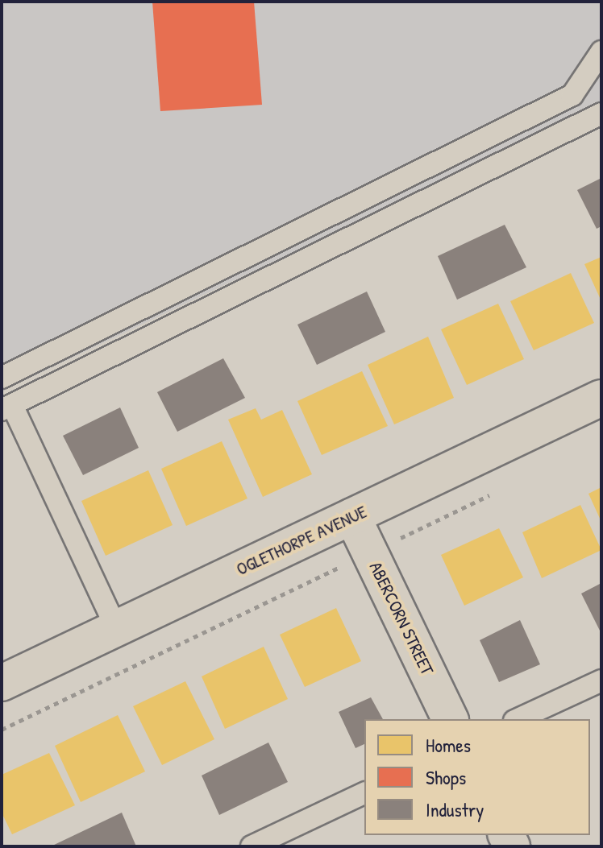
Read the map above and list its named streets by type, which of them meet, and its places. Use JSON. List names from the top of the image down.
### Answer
{
  "streets": {
    "street": ["OGLETHORPE AVENUE", "ABERCORN STREET"]
  },
  "crossings": [
    ["OGLETHORPE AVENUE", "ABERCORN STREET"]
  ],
  "legend": ["Homes", "Shops", "Industry"]
}
